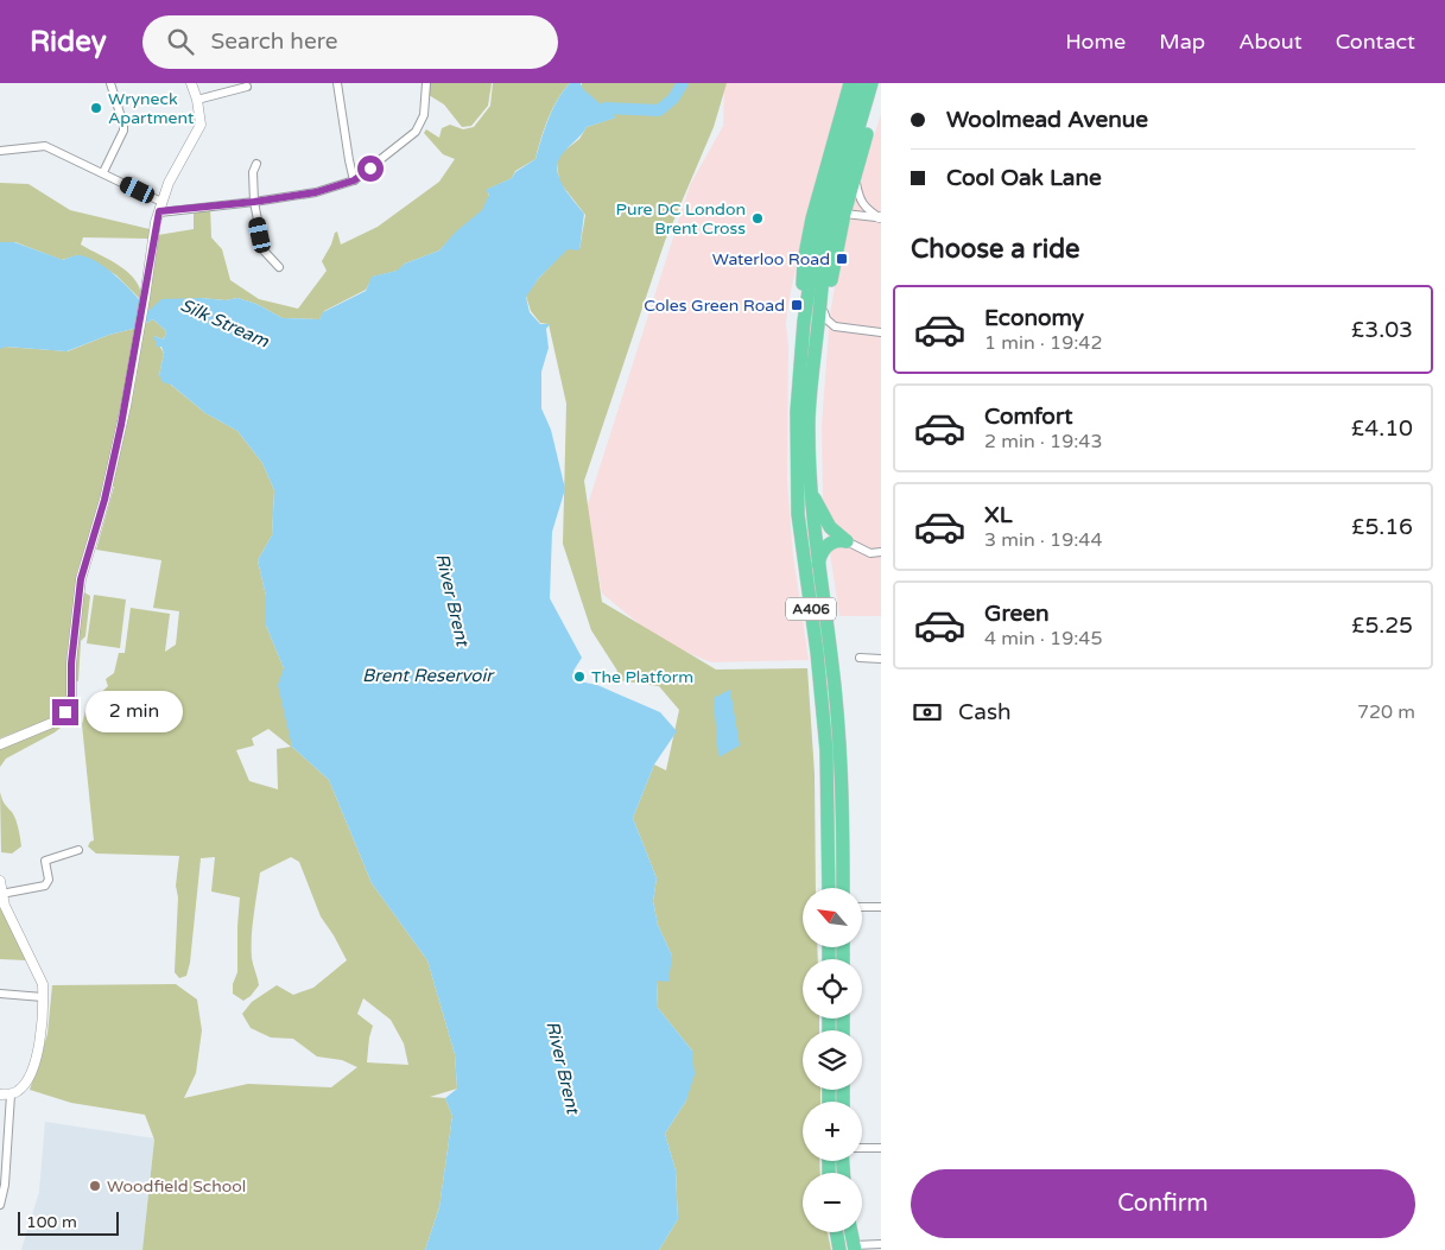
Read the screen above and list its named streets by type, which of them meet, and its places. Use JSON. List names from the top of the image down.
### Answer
{
  "streets": {
    "highway": ["A406"]
  },
  "water": ["Silk Stream", "River Brent", "Brent Reservoir"],
  "places": {
    "other": [
      "Wryneck Apartment",
      "Pure DC London Brent Cross",
      "The Platform",
      "Woodfield School"
    ],
    "transit": ["Waterloo Road", "Coles Green Road"]
  },
  "scale_bar": "100 m",
  "north": "top left",
  "page": {
    "header": "Ridey",
    "search": "Search here",
    "nav": [
      "Home",
      "Map",
      "About",
      "Contact"
    ],
    "banner": ["Woolmead Avenue", "Cool Oak Lane"],
    "heading": "Choose a ride",
    "list": [
      {
        "name": "Economy",
        "note": "1 min · 19:42",
        "value": "£3.03"
      },
      {
        "name": "Comfort",
        "note": "2 min · 19:43",
        "value": "£4.10"
      },
      {
        "name": "XL",
        "note": "3 min · 19:44",
        "value": "£5.16"
      },
      {
        "name": "Green",
        "note": "4 min · 19:45",
        "value": "£5.25"
      }
    ],
    "pay": ["Cash", "720 m"],
    "bubble": "2 min",
    "map_buttons": ["+", "−"],
    "buttons": "Confirm",
    "scale": "100 m"
  }
}
